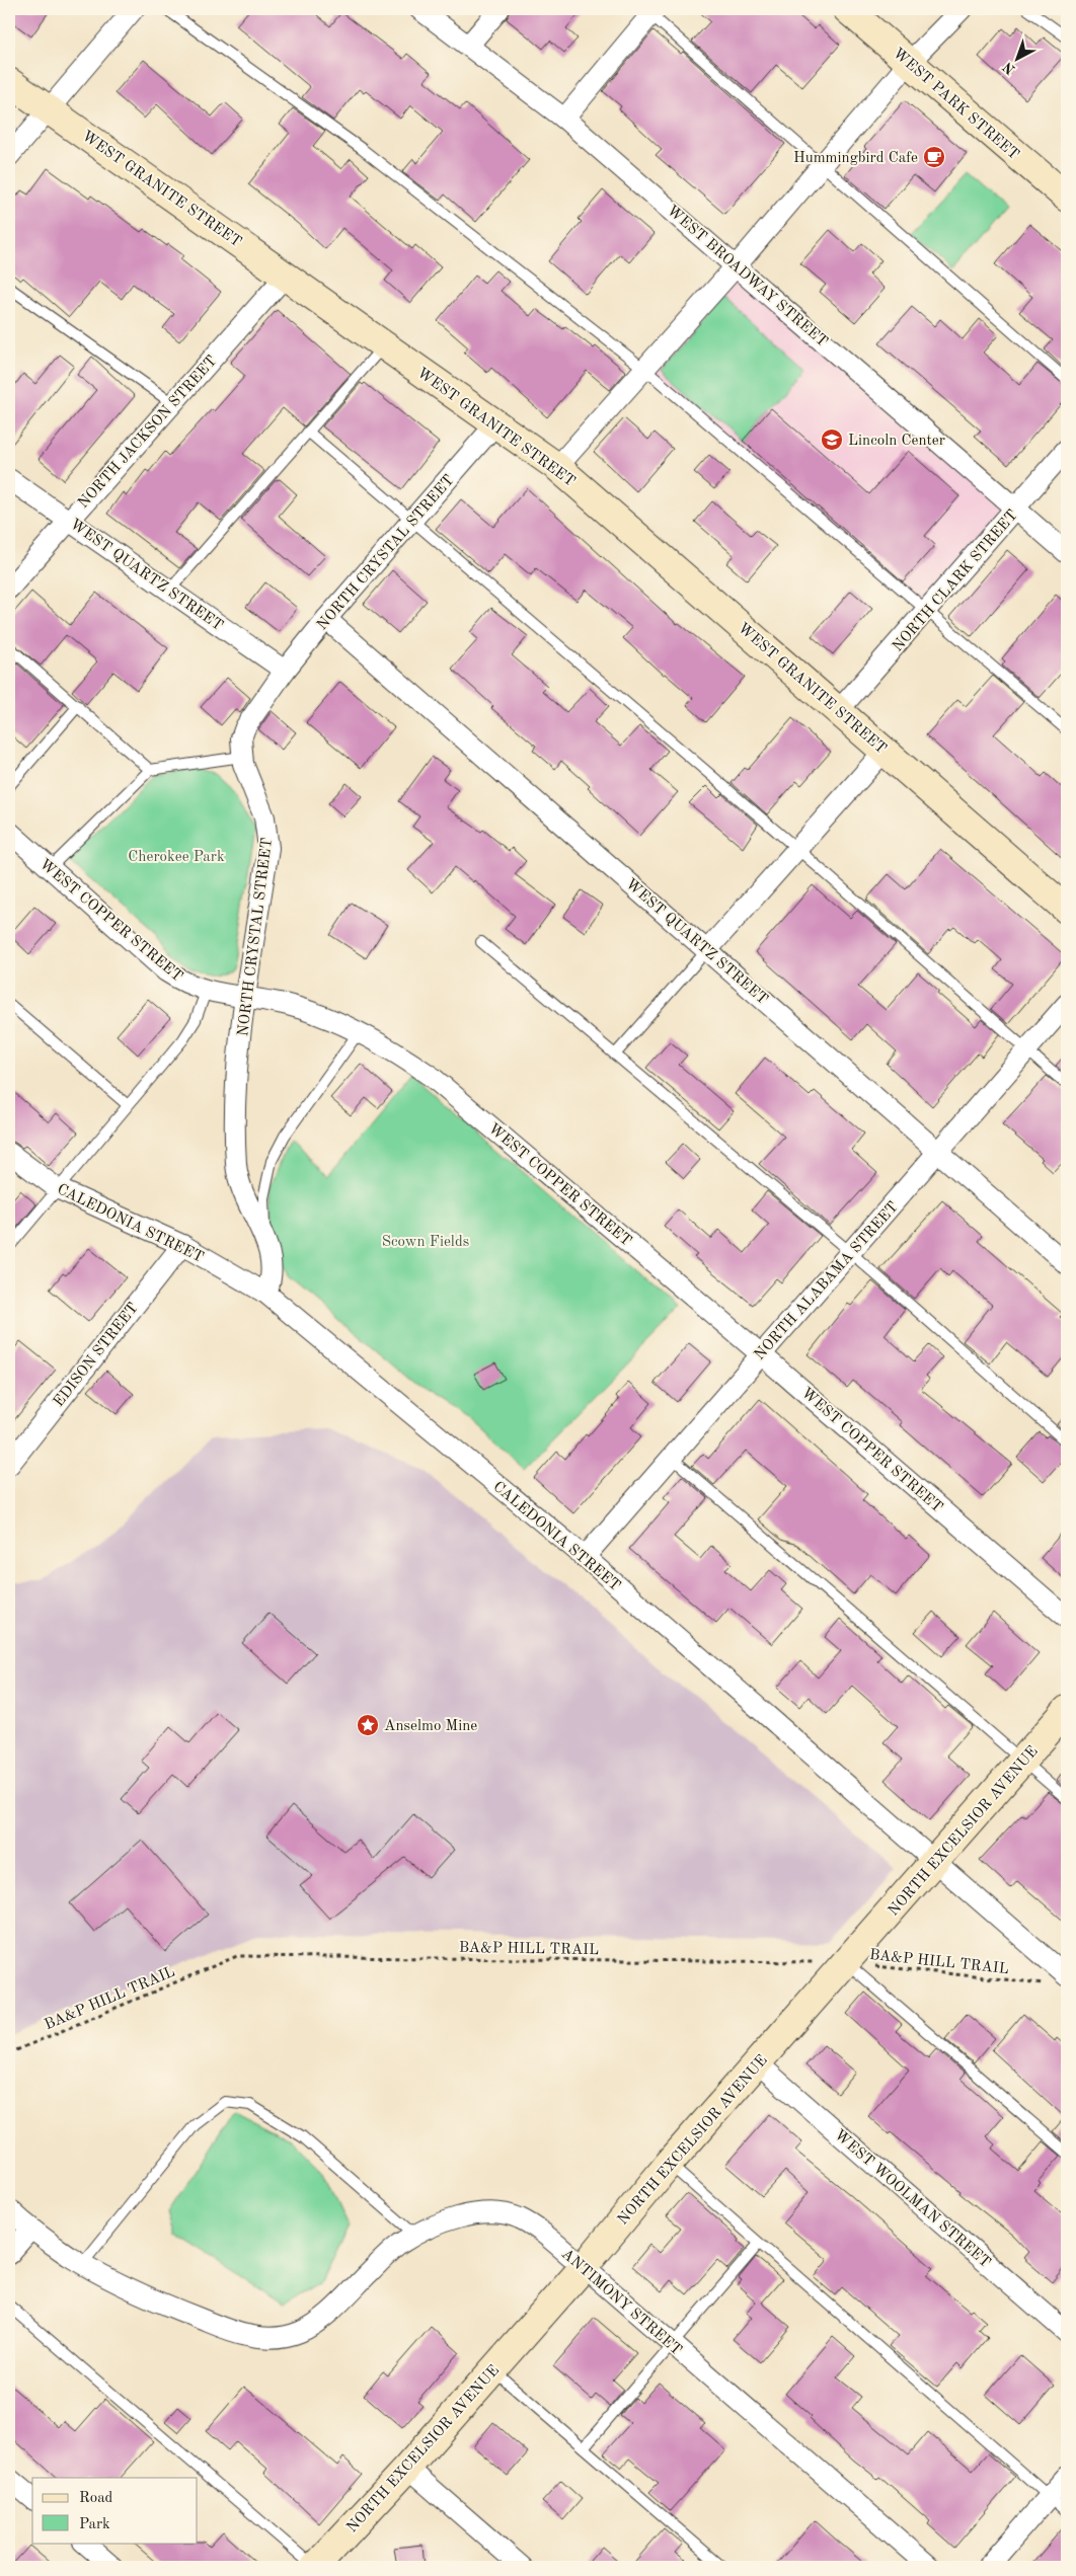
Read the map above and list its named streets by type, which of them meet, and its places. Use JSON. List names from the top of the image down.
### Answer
{
  "streets": {
    "street": [
      "WEST PARK STREET",
      "WEST GRANITE STREET",
      "WEST BROADWAY STREET",
      "NORTH JACKSON STREET",
      "NORTH CRYSTAL STREET",
      "WEST QUARTZ STREET",
      "NORTH CLARK STREET",
      "WEST COPPER STREET",
      "CALEDONIA STREET",
      "NORTH ALABAMA STREET",
      "EDISON STREET",
      "NORTH EXCELSIOR AVENUE",
      "WEST WOOLMAN STREET",
      "ANTIMONY STREET"
    ],
    "path": ["BA&P HILL TRAIL"]
  },
  "crossings": [
    ["WEST GRANITE STREET", "NORTH JACKSON STREET"],
    ["WEST GRANITE STREET", "NORTH CRYSTAL STREET"],
    ["WEST GRANITE STREET", "NORTH CLARK STREET"],
    ["WEST BROADWAY STREET", "NORTH CLARK STREET"],
    ["NORTH JACKSON STREET", "WEST QUARTZ STREET"],
    ["NORTH CRYSTAL STREET", "WEST QUARTZ STREET"],
    ["NORTH CRYSTAL STREET", "WEST COPPER STREET"],
    ["NORTH CRYSTAL STREET", "CALEDONIA STREET"],
    ["WEST QUARTZ STREET", "NORTH ALABAMA STREET"],
    ["WEST COPPER STREET", "NORTH ALABAMA STREET"],
    ["CALEDONIA STREET", "NORTH ALABAMA STREET"],
    ["CALEDONIA STREET", "EDISON STREET"],
    ["CALEDONIA STREET", "NORTH EXCELSIOR AVENUE"],
    ["NORTH EXCELSIOR AVENUE", "BA&P HILL TRAIL"],
    ["NORTH EXCELSIOR AVENUE", "WEST WOOLMAN STREET"],
    ["NORTH EXCELSIOR AVENUE", "ANTIMONY STREET"]
  ],
  "parks": ["Cherokee Park", "Scown Fields"],
  "places": {
    "cafe": ["Hummingbird Cafe"],
    "school or university": ["Lincoln Center"],
    "place": ["Anselmo Mine"]
  },
  "legend": ["Road", "Park"],
  "north": "bottom left"
}
